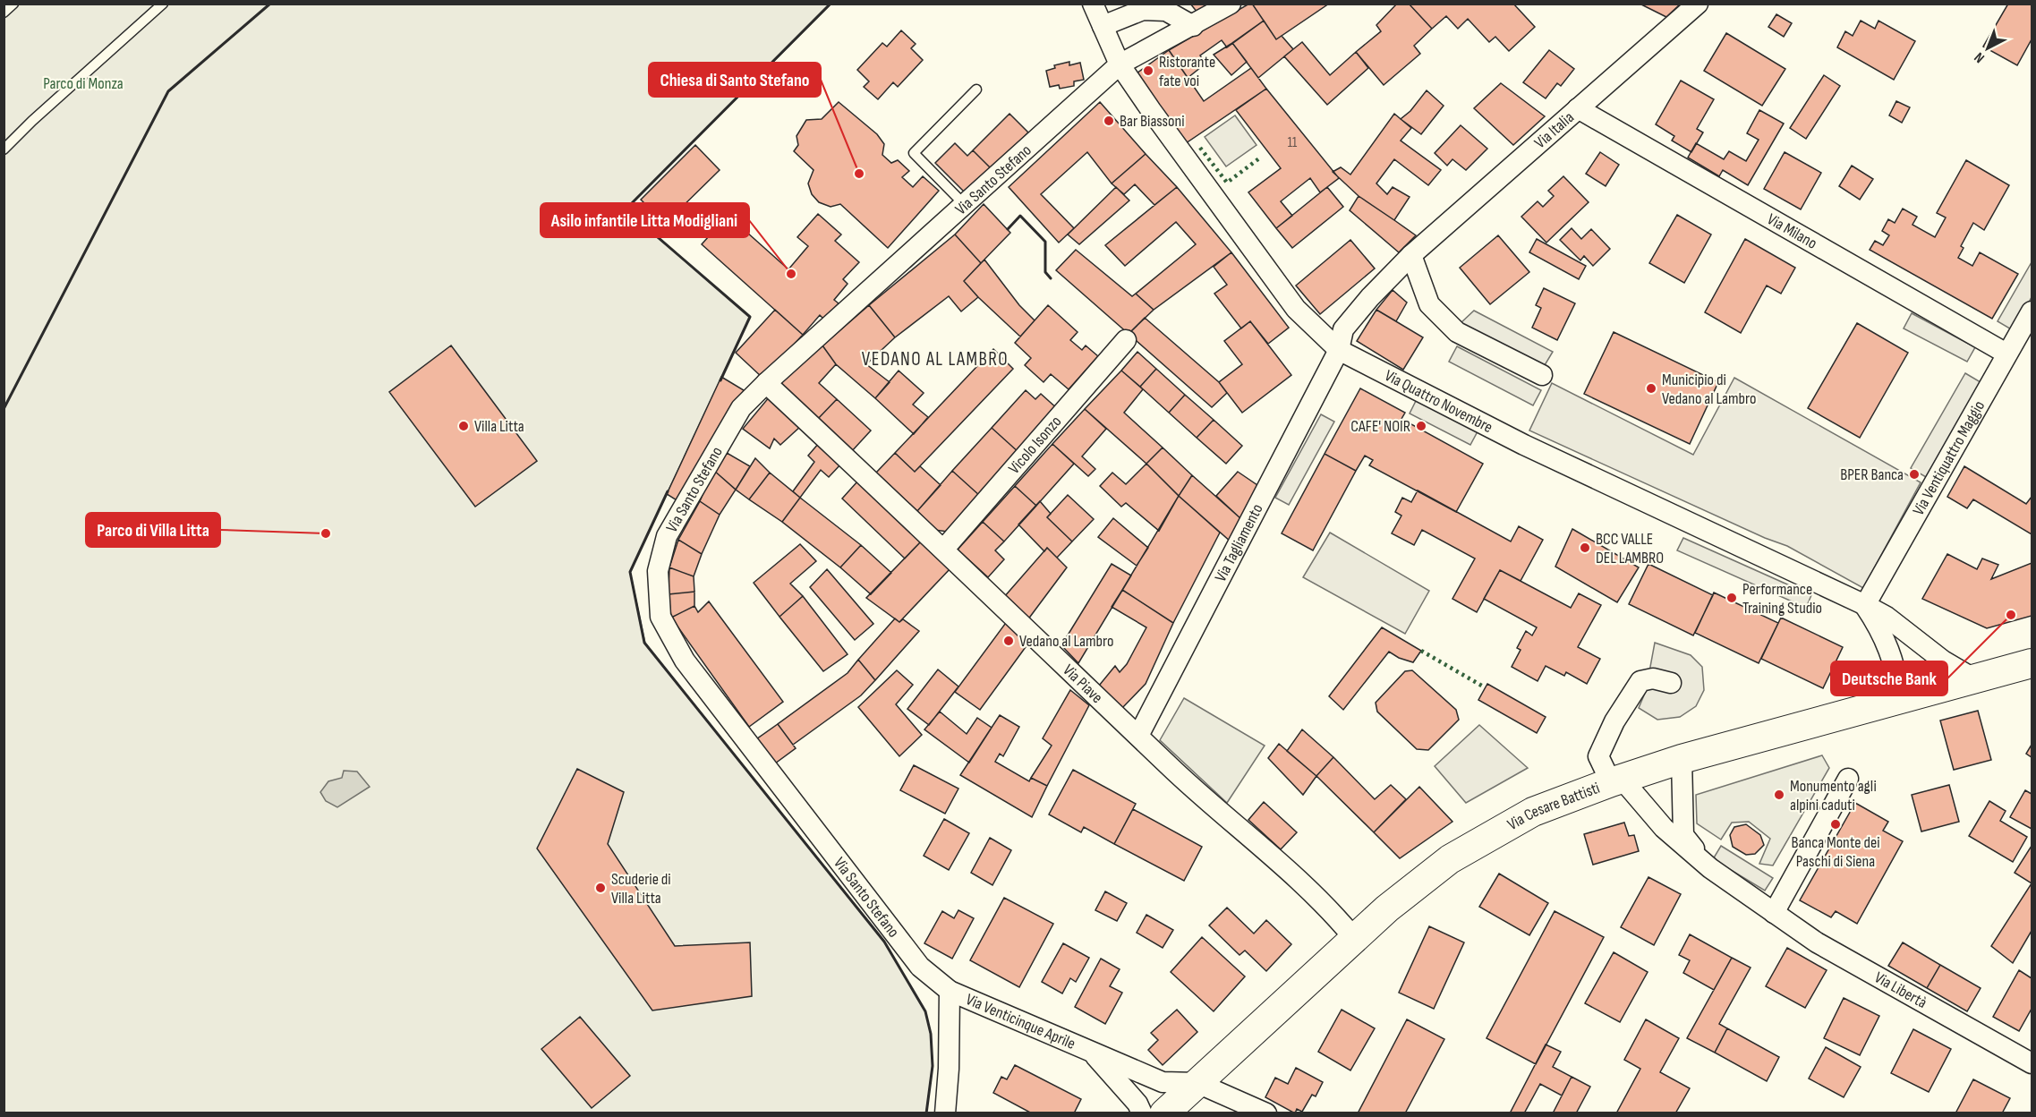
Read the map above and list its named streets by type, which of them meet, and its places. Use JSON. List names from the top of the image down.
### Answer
{
  "streets": {
    "main road": ["Via Cesare Battisti"],
    "street": [
      "Via Italia",
      "Via Santo Stefano",
      "Via Milano",
      "Via Quattro Novembre",
      "Vicolo Isonzo",
      "Via Ventiquattro Maggio",
      "Via Tagliamento",
      "Via Piave",
      "Via Libertà",
      "Via Venticinque Aprile"
    ]
  },
  "crossings": [
    ["Via Italia", "Via Milano"],
    ["Via Italia", "Via Quattro Novembre"],
    ["Via Italia", "Via Tagliamento"],
    ["Via Santo Stefano", "Via Quattro Novembre"],
    ["Via Santo Stefano", "Via Piave"],
    ["Via Santo Stefano", "Via Venticinque Aprile"],
    ["Via Milano", "Via Ventiquattro Maggio"],
    ["Via Quattro Novembre", "Via Ventiquattro Maggio"],
    ["Via Quattro Novembre", "Via Tagliamento"],
    ["Via Quattro Novembre", "Via Cesare Battisti"],
    ["Vicolo Isonzo", "Via Piave"],
    ["Via Tagliamento", "Via Piave"],
    ["Via Piave", "Via Cesare Battisti"],
    ["Via Cesare Battisti", "Via Libertà"],
    ["Via Cesare Battisti", "Via Venticinque Aprile"]
  ],
  "districts": ["VEDANO AL LAMBRO"],
  "parks": ["Parco di Monza"],
  "places": [
    "Ristorante fate voi",
    "Bar Biassoni",
    "Chiesa di Santo Stefano",
    "Asilo infantile Litta Modigliani",
    "Municipio di Vedano al Lambro",
    "Villa Litta",
    "CAFE' NOIR",
    "BPER Banca",
    "Parco di Villa Litta",
    "BCC VALLE DEL LAMBRO",
    "Performance Training Studio",
    "Deutsche Bank",
    "Vedano al Lambro",
    "Monumento agli alpini caduti",
    "Banca Monte dei Paschi di Siena",
    "Scuderie di Villa Litta"
  ],
  "house_numbers": ["11"],
  "north": "bottom left"
}
